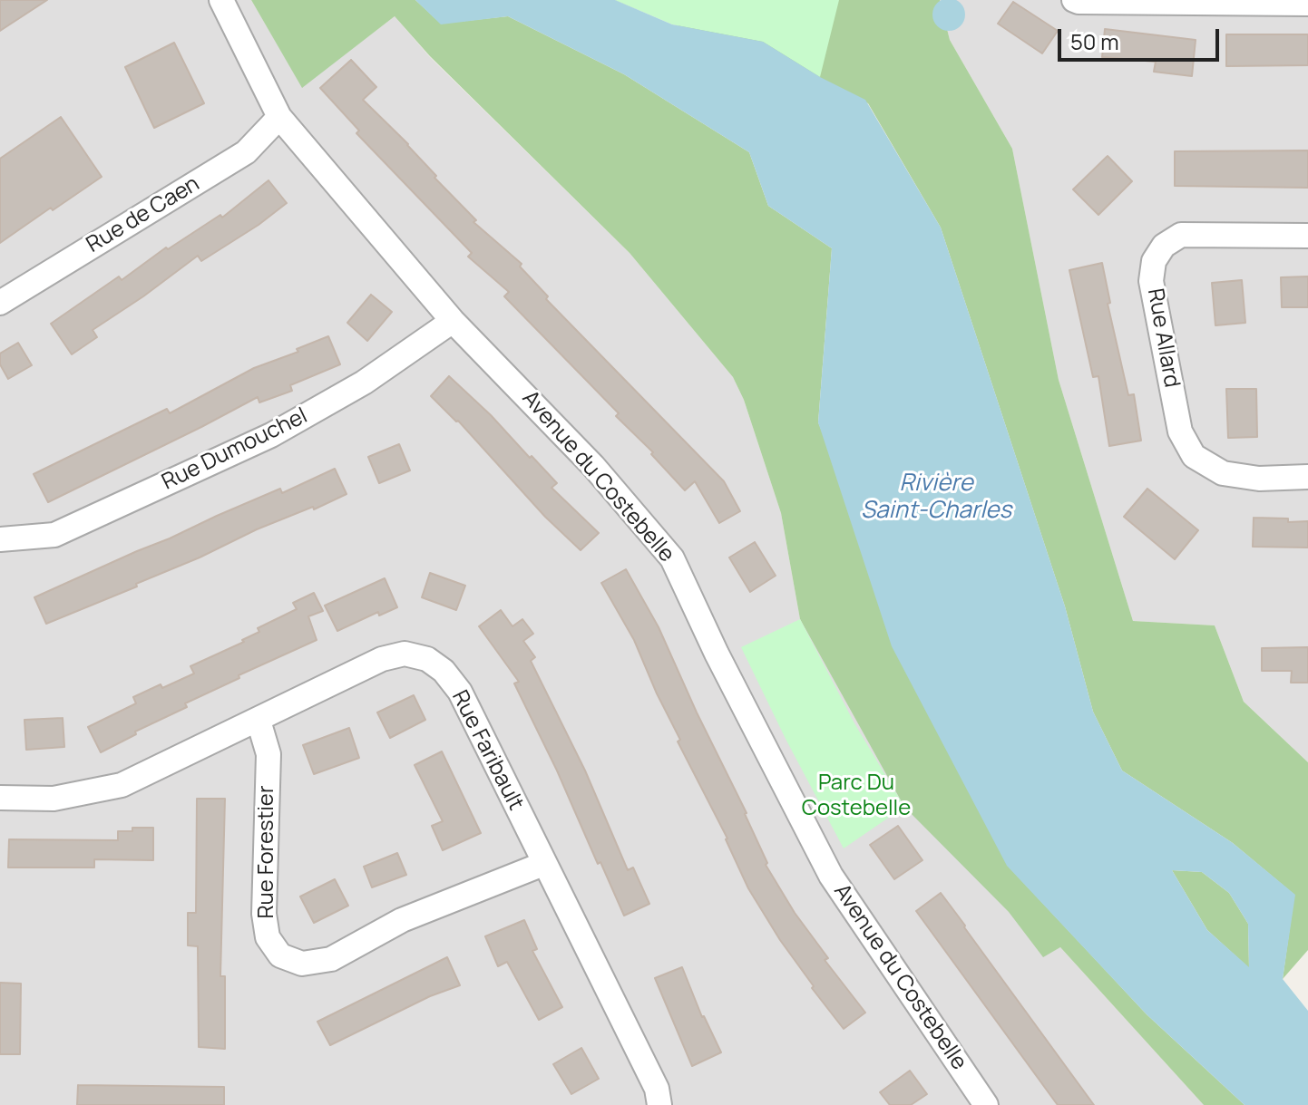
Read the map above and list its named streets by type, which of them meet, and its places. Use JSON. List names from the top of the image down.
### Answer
{
  "streets": {
    "street": [
      "Rue de Caen",
      "Rue Allard",
      "Rue Dumouchel",
      "Avenue du Costebelle",
      "Rue Faribault",
      "Rue Forestier"
    ]
  },
  "crossings": [
    ["Rue de Caen", "Avenue du Costebelle"],
    ["Rue Dumouchel", "Avenue du Costebelle"],
    ["Rue Faribault", "Rue Forestier"]
  ],
  "water": ["Rivière Saint-Charles"],
  "parks": ["Parc Du Costebelle"],
  "scale_bar": "50 m"
}
